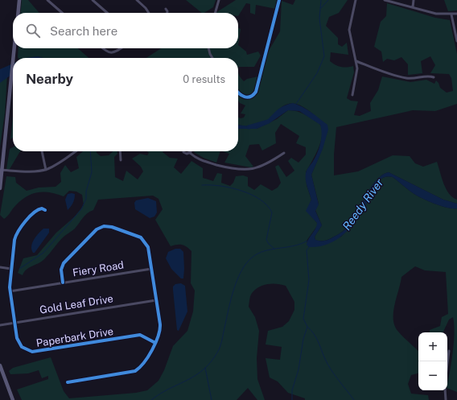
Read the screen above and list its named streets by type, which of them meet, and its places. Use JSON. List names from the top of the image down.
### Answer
{
  "streets": {
    "street": ["Fiery Road", "Gold Leaf Drive", "Paperbark Drive"]
  },
  "crossings": [
    ["Fiery Road", "Paperbark Drive"],
    ["Gold Leaf Drive", "Paperbark Drive"]
  ],
  "water": ["Reedy River"],
  "page": {
    "search": "Search here",
    "heading": ["Nearby", "0 results"],
    "map_buttons": ["+", "−"]
  }
}
